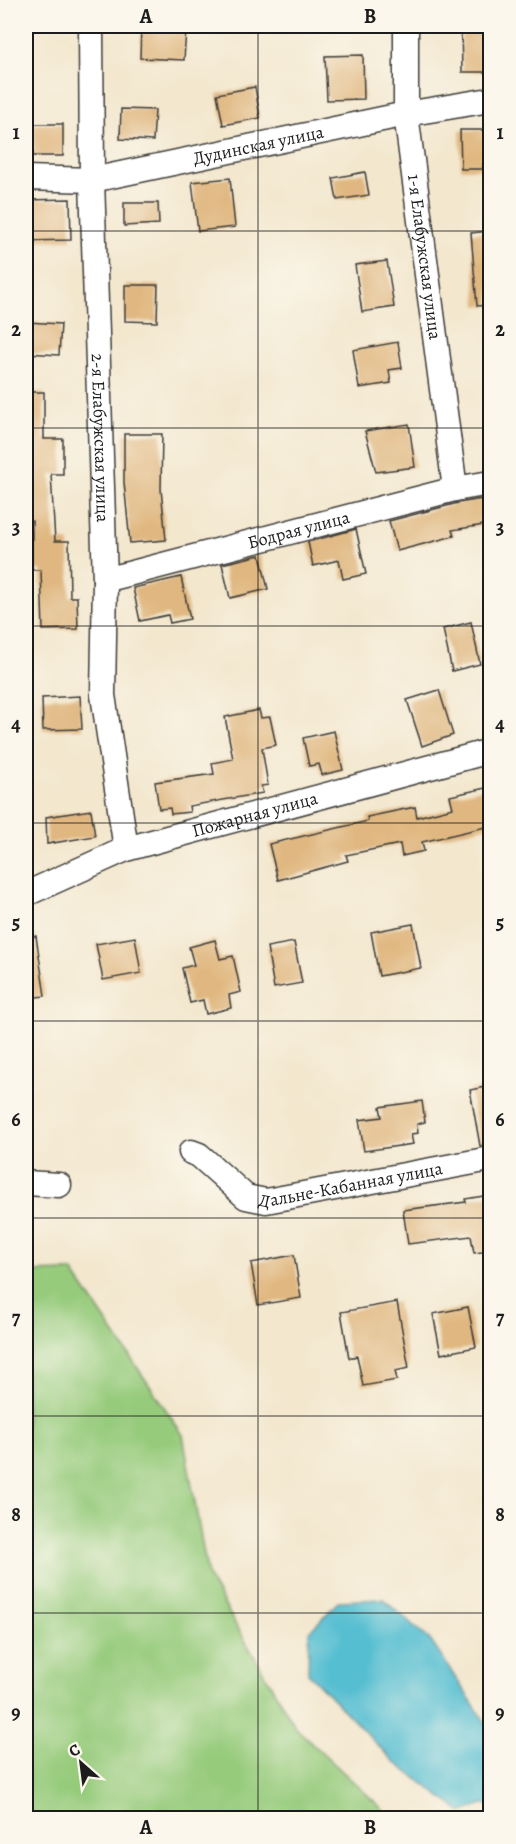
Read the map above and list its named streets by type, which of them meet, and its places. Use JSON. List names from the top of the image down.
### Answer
{
  "streets": {
    "street": [
      "Дудинская улица",
      "1-я Елабужская улица",
      "2-я Елабужская улица",
      "Бодрая улица",
      "Пожарная улица",
      "Дальне-Кабанная улица"
    ]
  },
  "crossings": [
    ["Дудинская улица", "1-я Елабужская улица"],
    ["Дудинская улица", "2-я Елабужская улица"],
    ["1-я Елабужская улица", "Бодрая улица"],
    ["2-я Елабужская улица", "Бодрая улица"],
    ["2-я Елабужская улица", "Пожарная улица"]
  ],
  "north": "top left",
  "grid": {
    "columns": ["A", "B"],
    "rows": [
      "1",
      "2",
      "3",
      "4",
      "5",
      "6",
      "7",
      "8",
      "9"
    ]
  }
}
